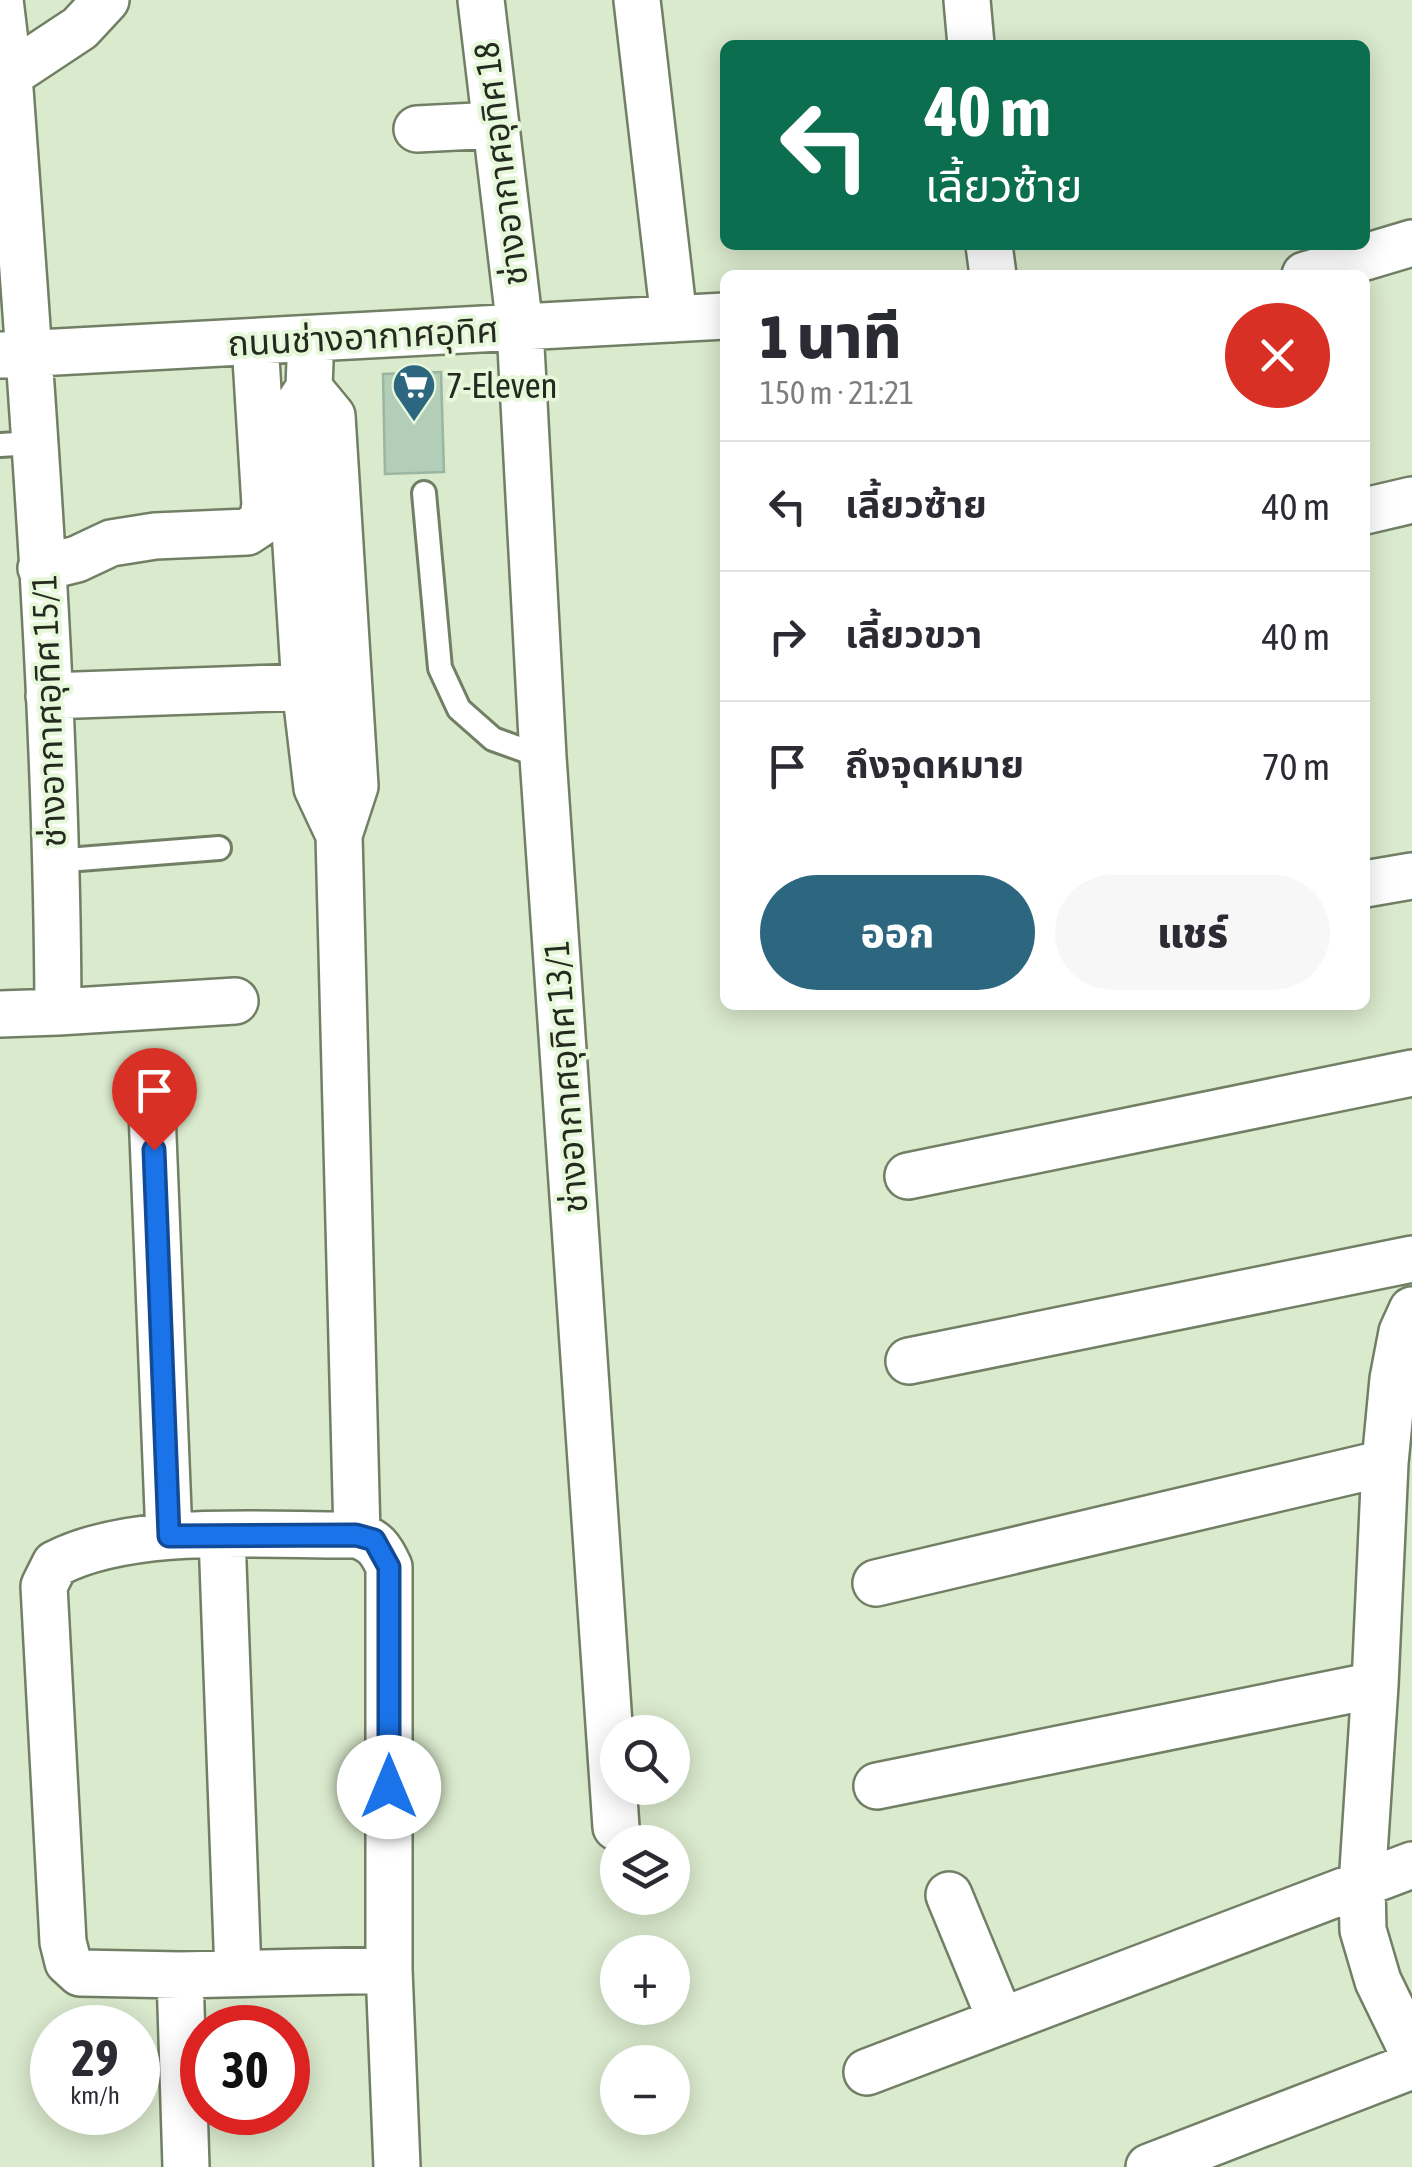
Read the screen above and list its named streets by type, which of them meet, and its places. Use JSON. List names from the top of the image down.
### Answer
{
  "streets": {
    "street": [
      "ช่างอากาศอุทิศ 18",
      "ถนนช่างอากาศอุทิศ",
      "ช่างอากาศอุทิศ 15/1",
      "ช่างอากาศอุทิศ 13/1"
    ]
  },
  "crossings": [
    ["ช่างอากาศอุทิศ 18", "ถนนช่างอากาศอุทิศ"],
    ["ช่างอากาศอุทิศ 18", "ช่างอากาศอุทิศ 13/1"],
    ["ถนนช่างอากาศอุทิศ", "ช่างอากาศอุทิศ 15/1"],
    ["ถนนช่างอากาศอุทิศ", "ช่างอากาศอุทิศ 13/1"]
  ],
  "places": {
    "supermarket": ["7-Eleven"]
  },
  "page": {
    "turn": ["40 m", "เลี้ยวซ้าย"],
    "heading": ["1 นาที", "150 m · 21:21"],
    "list": [
      {
        "name": "เลี้ยวซ้าย",
        "value": "40 m"
      },
      {
        "name": "เลี้ยวขวา",
        "value": "40 m"
      },
      {
        "name": "ถึงจุดหมาย",
        "value": "70 m"
      }
    ],
    "buttons": ["ออก", "แชร์"],
    "map_buttons": ["+", "−"],
    "speed": "29 km/h",
    "limit": "30"
  }
}
